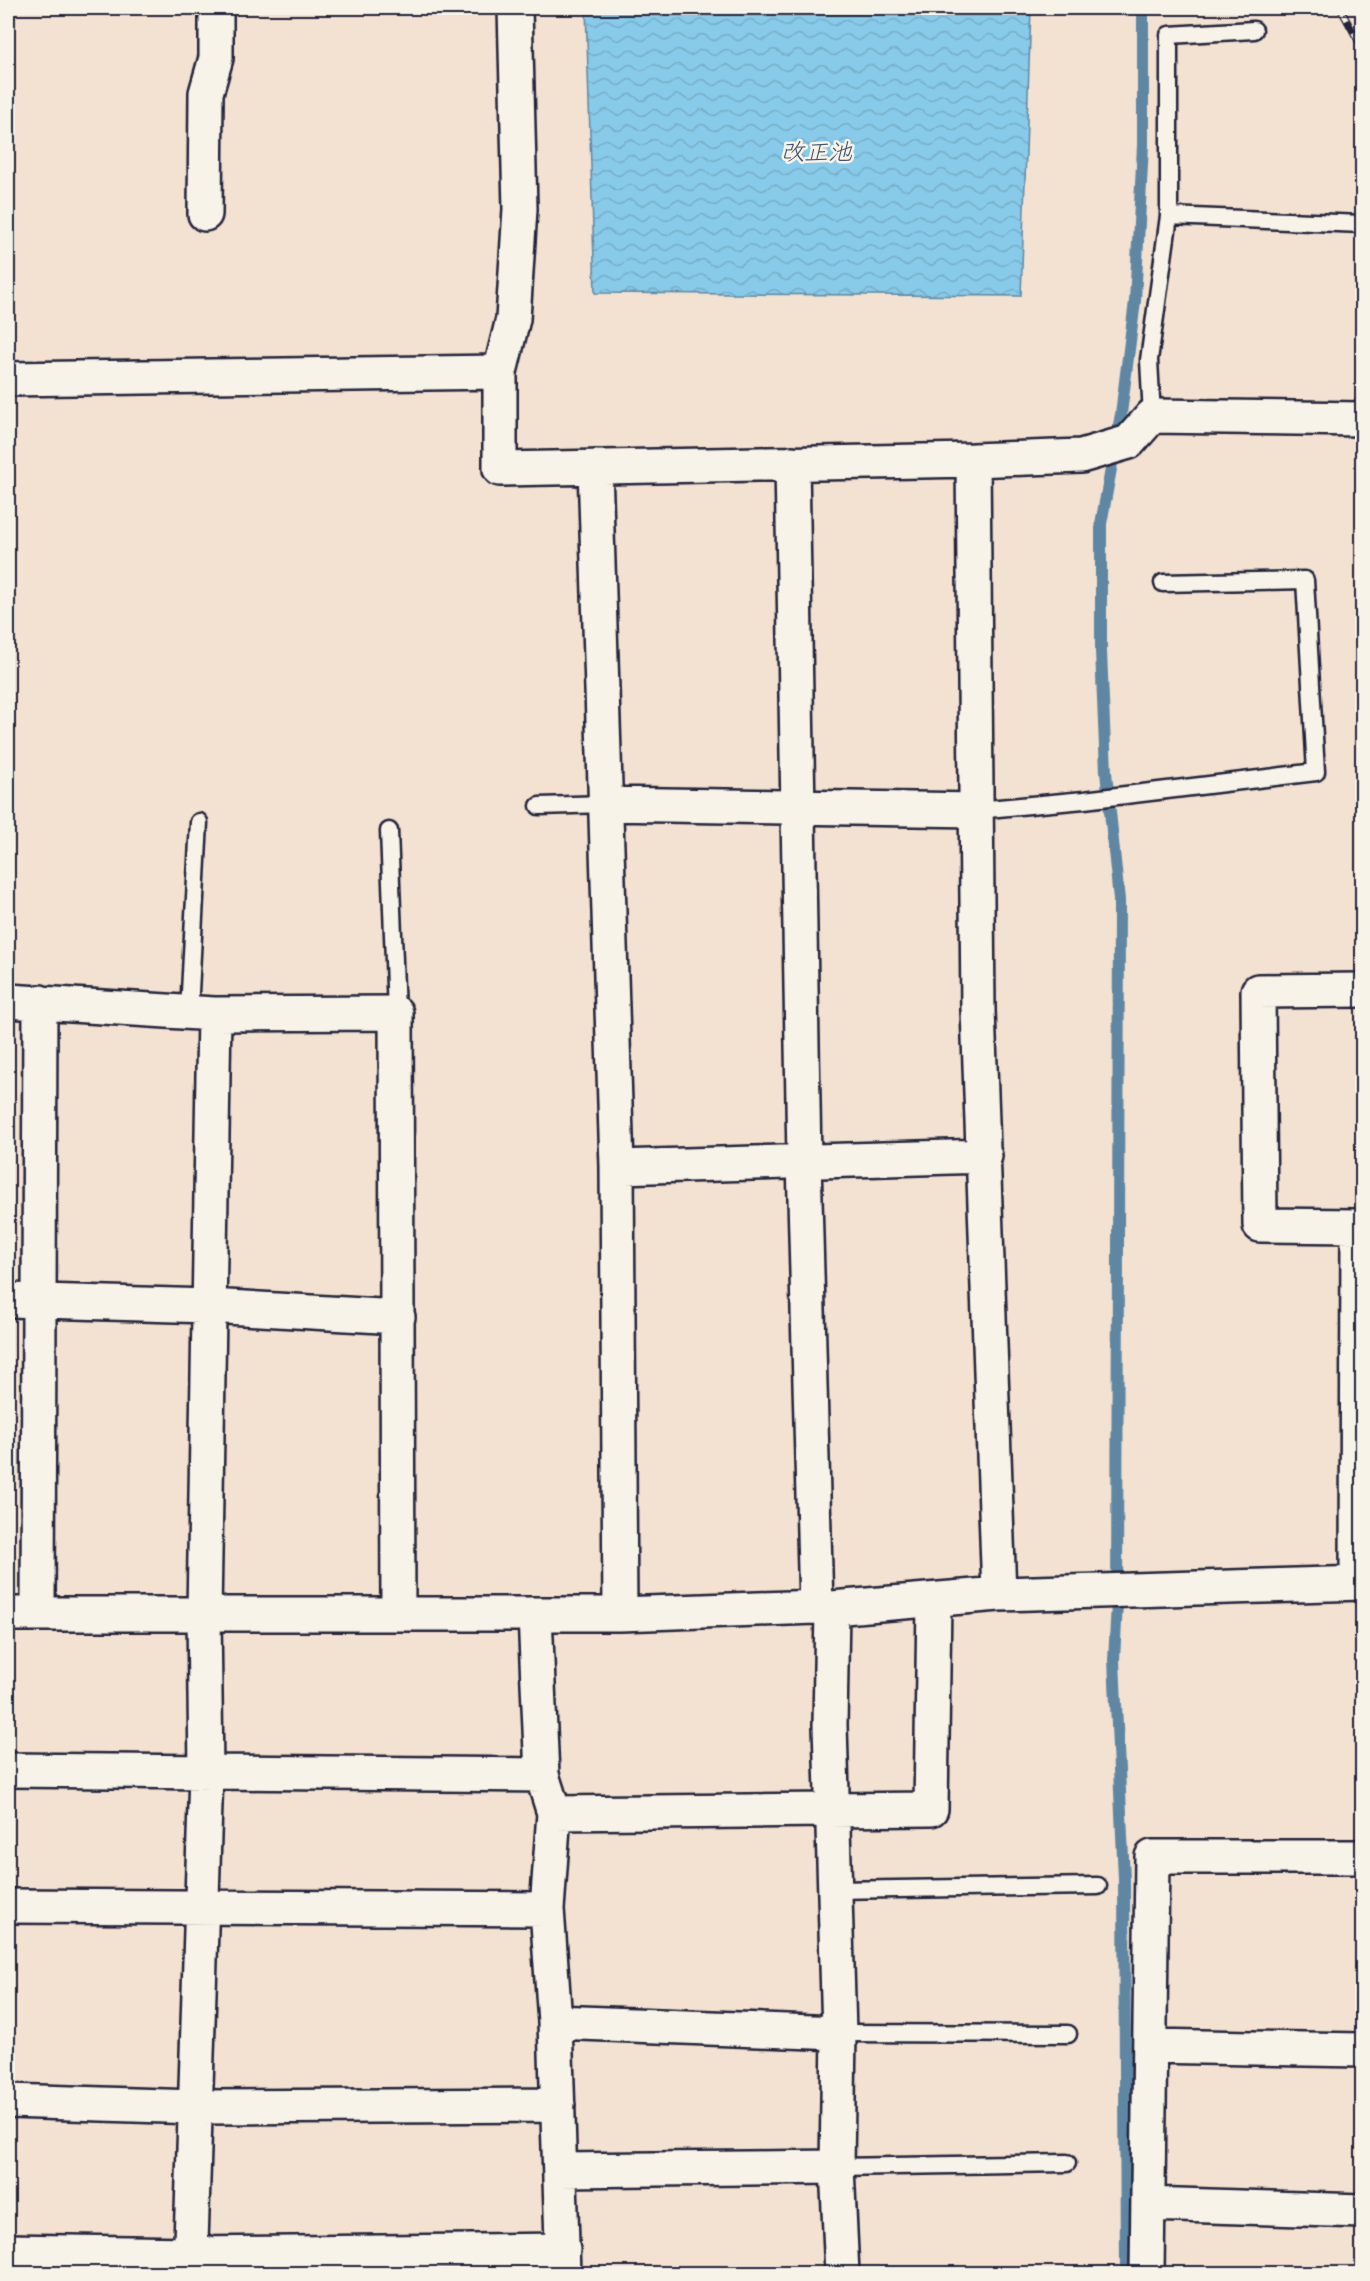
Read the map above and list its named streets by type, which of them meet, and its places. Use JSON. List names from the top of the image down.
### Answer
{
  "water": ["改正池"]
}
